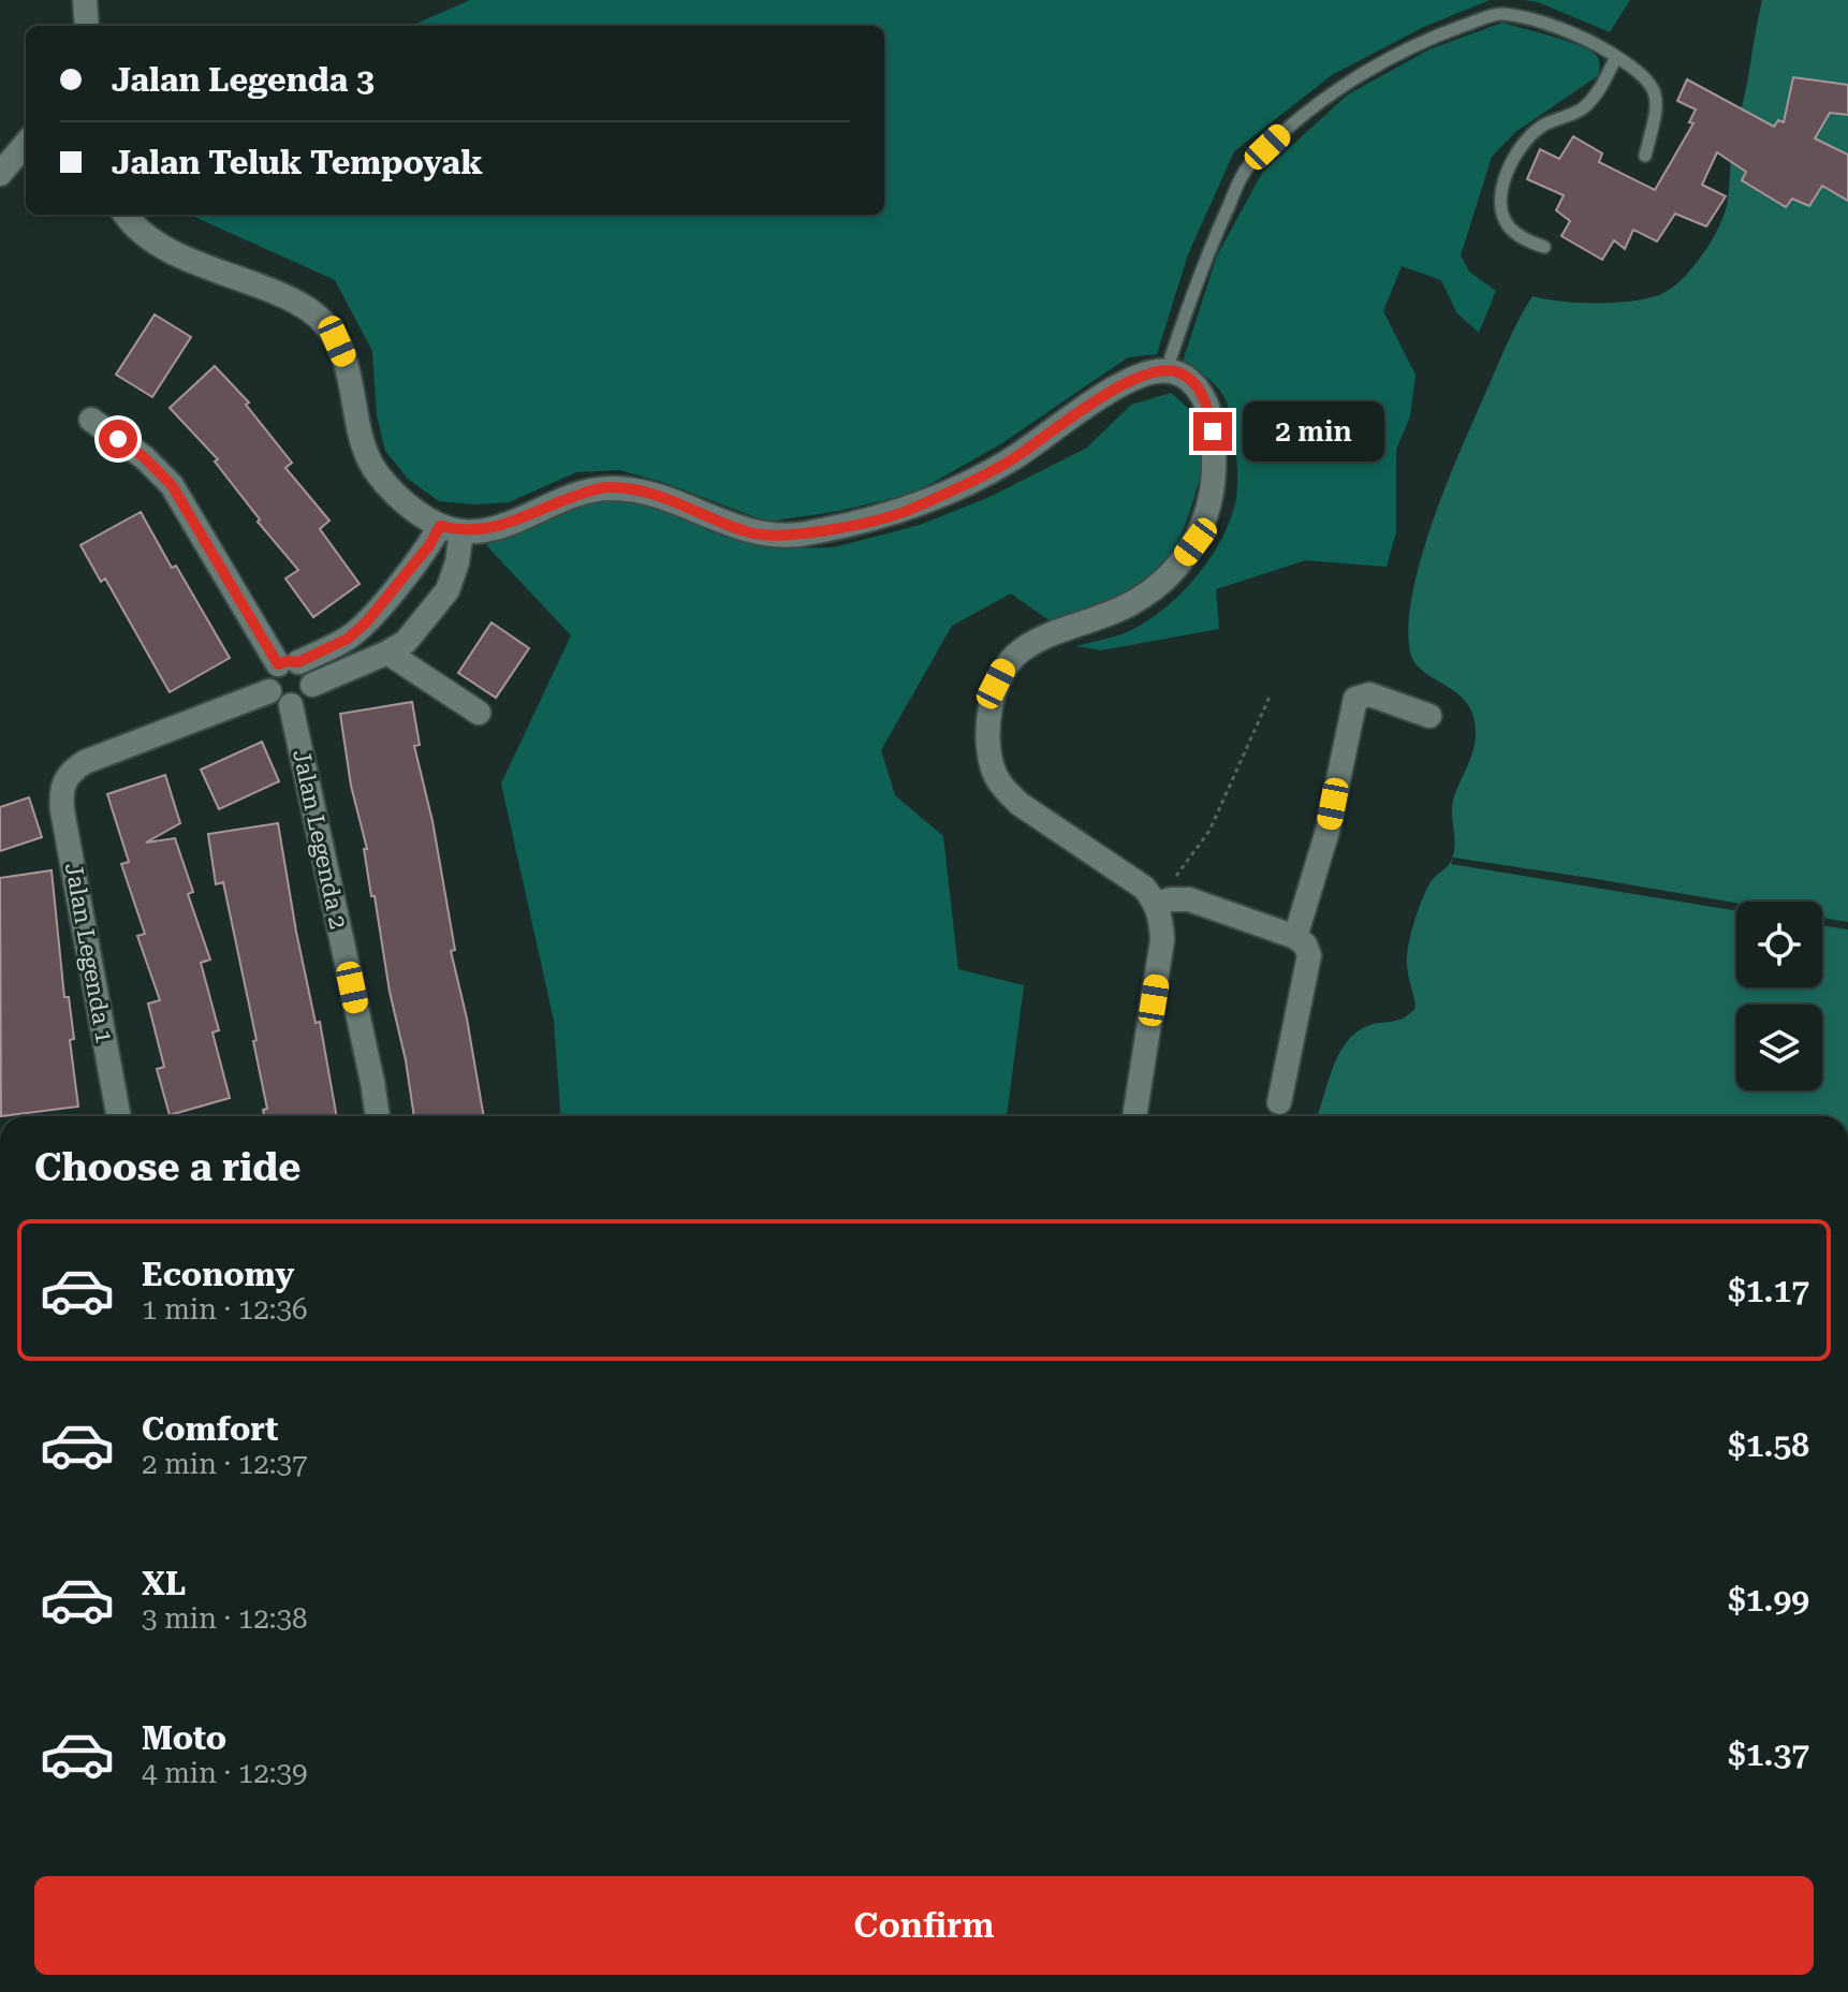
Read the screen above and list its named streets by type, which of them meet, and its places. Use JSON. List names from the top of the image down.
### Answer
{
  "streets": {
    "street": ["Jalan Legenda 2", "Jalan Legenda 1"]
  },
  "crossings": [
    ["Jalan Legenda 2", "Jalan Legenda 1"]
  ],
  "page": {
    "banner": ["Jalan Legenda 3", "Jalan Teluk Tempoyak"],
    "bubble": "2 min",
    "heading": "Choose a ride",
    "list": [
      {
        "name": "Economy",
        "note": "1 min · 12:36",
        "value": "$1.17"
      },
      {
        "name": "Comfort",
        "note": "2 min · 12:37",
        "value": "$1.58"
      },
      {
        "name": "XL",
        "note": "3 min · 12:38",
        "value": "$1.99"
      },
      {
        "name": "Moto",
        "note": "4 min · 12:39",
        "value": "$1.37"
      }
    ],
    "buttons": "Confirm"
  }
}
